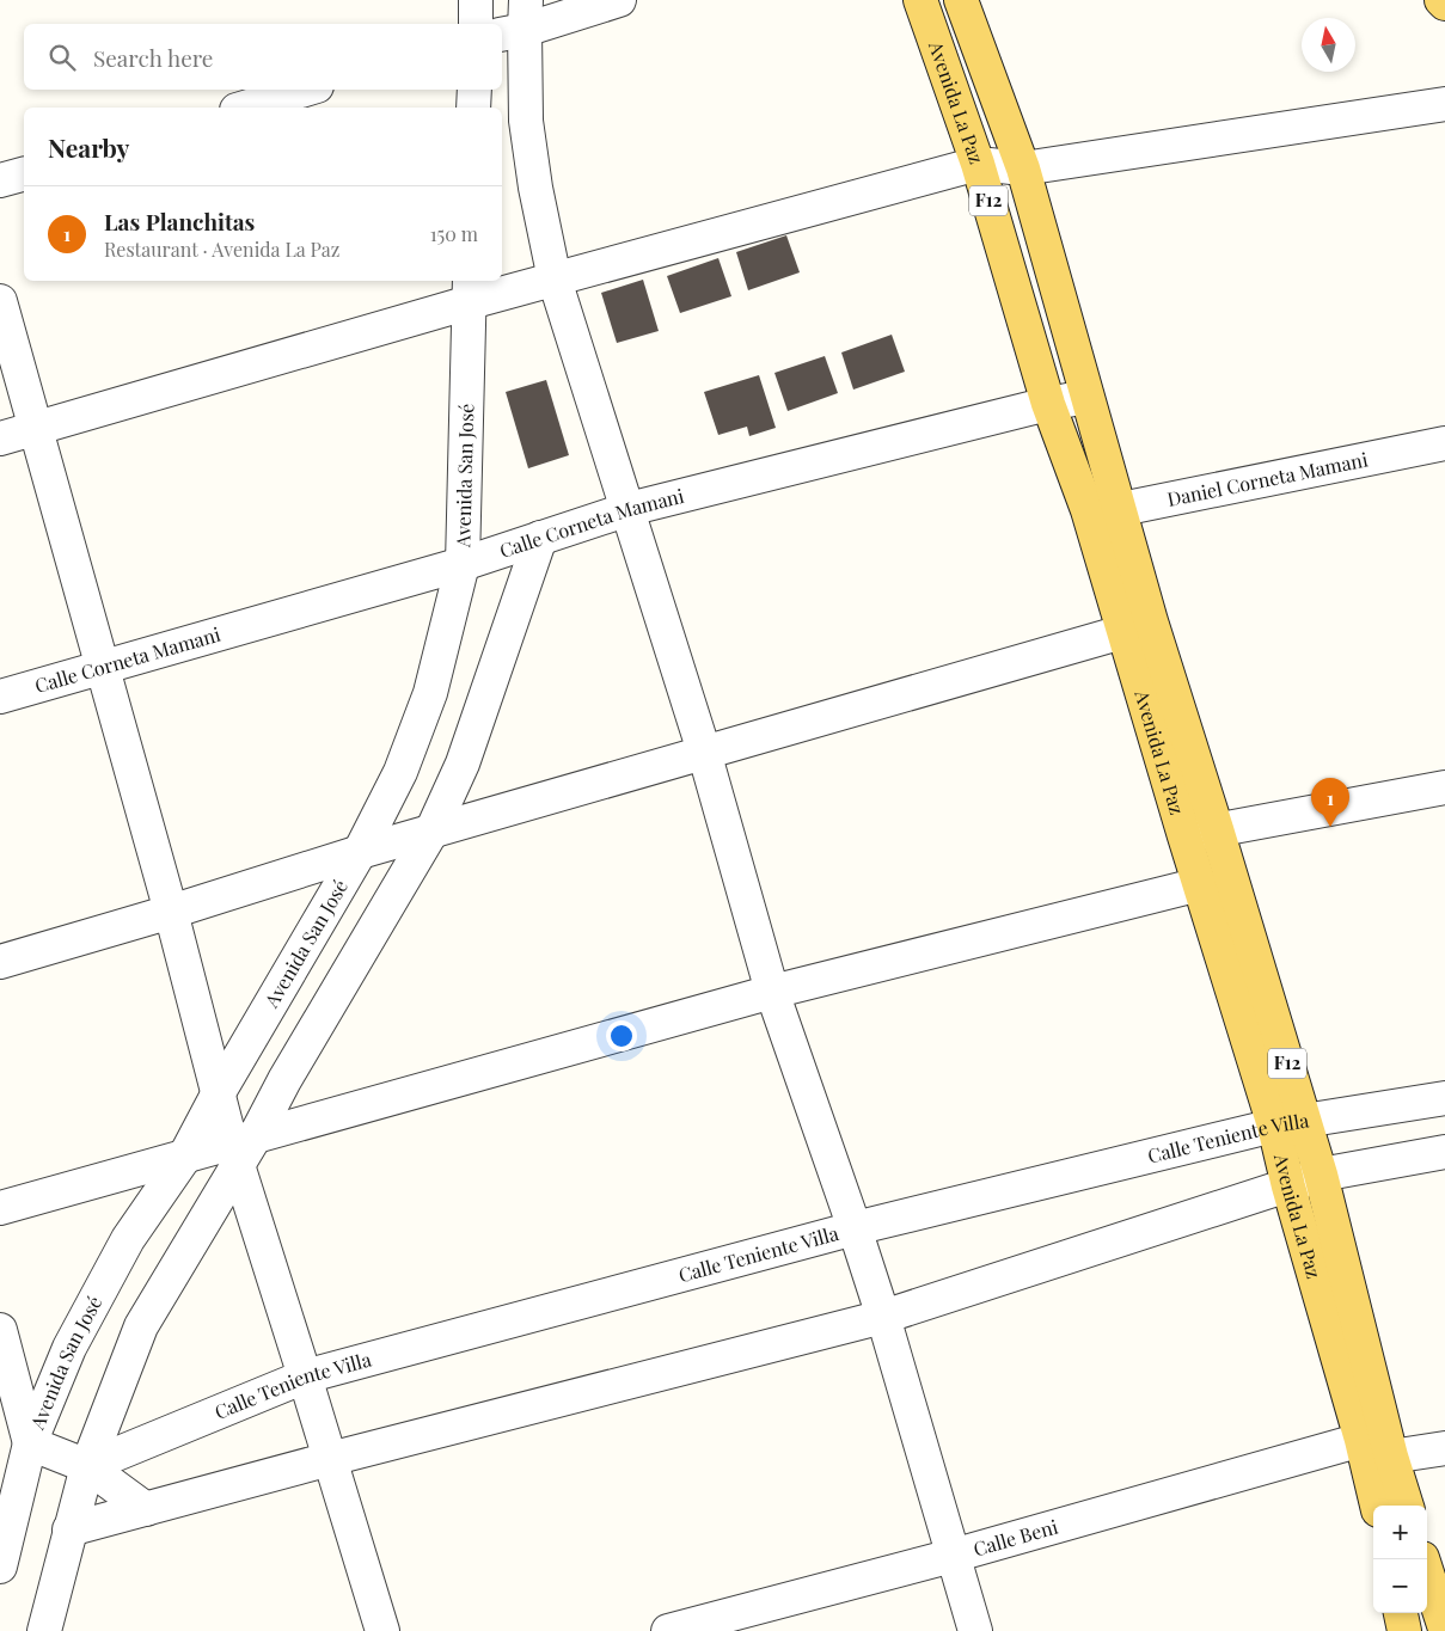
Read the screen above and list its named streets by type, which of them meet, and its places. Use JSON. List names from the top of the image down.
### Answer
{
  "streets": {
    "main road": ["Avenida La Paz", "F12"],
    "street": [
      "Avenida San José",
      "Daniel Corneta Mamani",
      "Calle Corneta Mamani",
      "Calle Teniente Villa",
      "Calle Beni"
    ]
  },
  "crossings": [
    ["Avenida La Paz", "Daniel Corneta Mamani"],
    ["Avenida La Paz", "Calle Corneta Mamani"],
    ["Avenida La Paz", "Calle Teniente Villa"],
    ["Avenida La Paz", "Calle Beni"],
    ["Avenida San José", "Calle Corneta Mamani"]
  ],
  "north": "top",
  "page": {
    "search": "Search here",
    "heading": "Nearby",
    "list": [
      {
        "mark": "1",
        "name": "Las Planchitas",
        "note": "Restaurant · Avenida La Paz",
        "value": "150 m"
      }
    ],
    "pins": "1",
    "map_buttons": ["+", "−"]
  }
}
